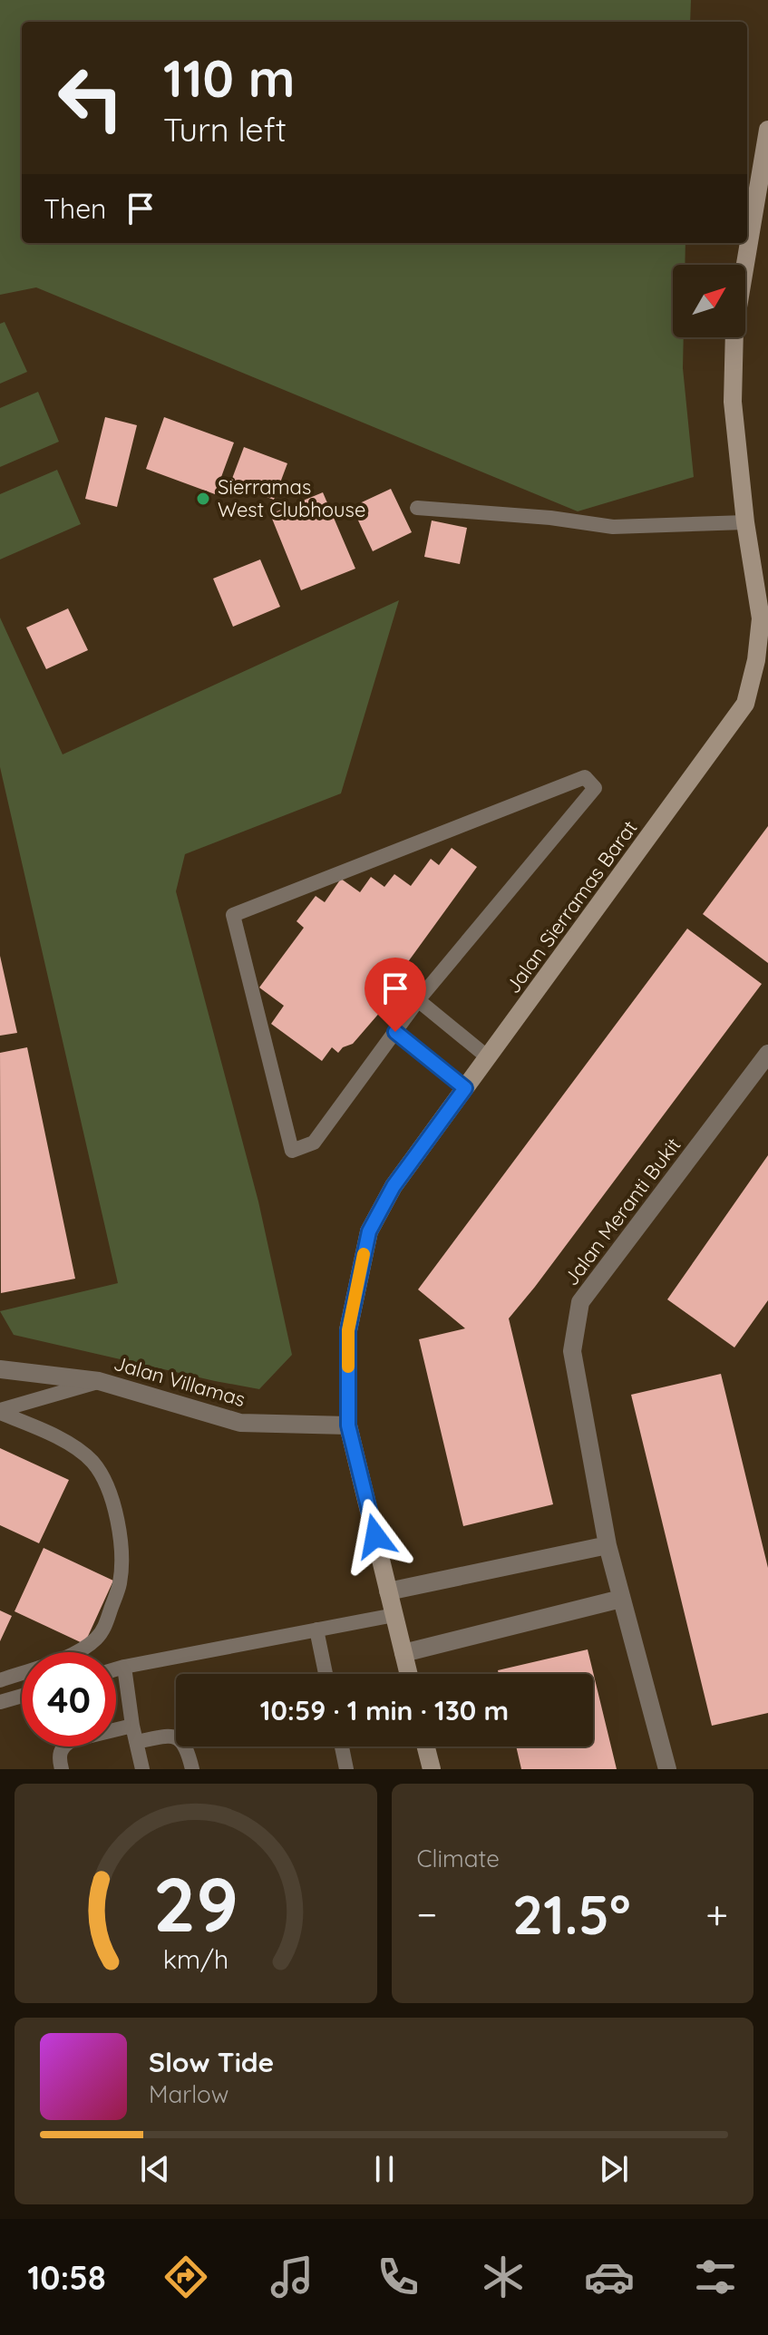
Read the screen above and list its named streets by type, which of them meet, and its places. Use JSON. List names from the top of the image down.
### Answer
{
  "streets": {
    "street": ["Jalan Sierramas Barat", "Jalan Meranti Bukit", "Jalan Villamas"]
  },
  "crossings": [
    ["Jalan Sierramas Barat", "Jalan Villamas"]
  ],
  "places": ["Sierramas West Clubhouse"],
  "north": "top right",
  "page": {
    "turn": ["110 m", "Turn left"],
    "then": "Then",
    "limit": "40",
    "trip": "10:59 · 1 min · 130 m",
    "tile": "Climate",
    "heat": ["−", "21.5°", "+"],
    "song": ["Slow Tide", "Marlow"],
    "tabs": "10:58",
    "gauge": ["29", "km/h"]
  }
}
